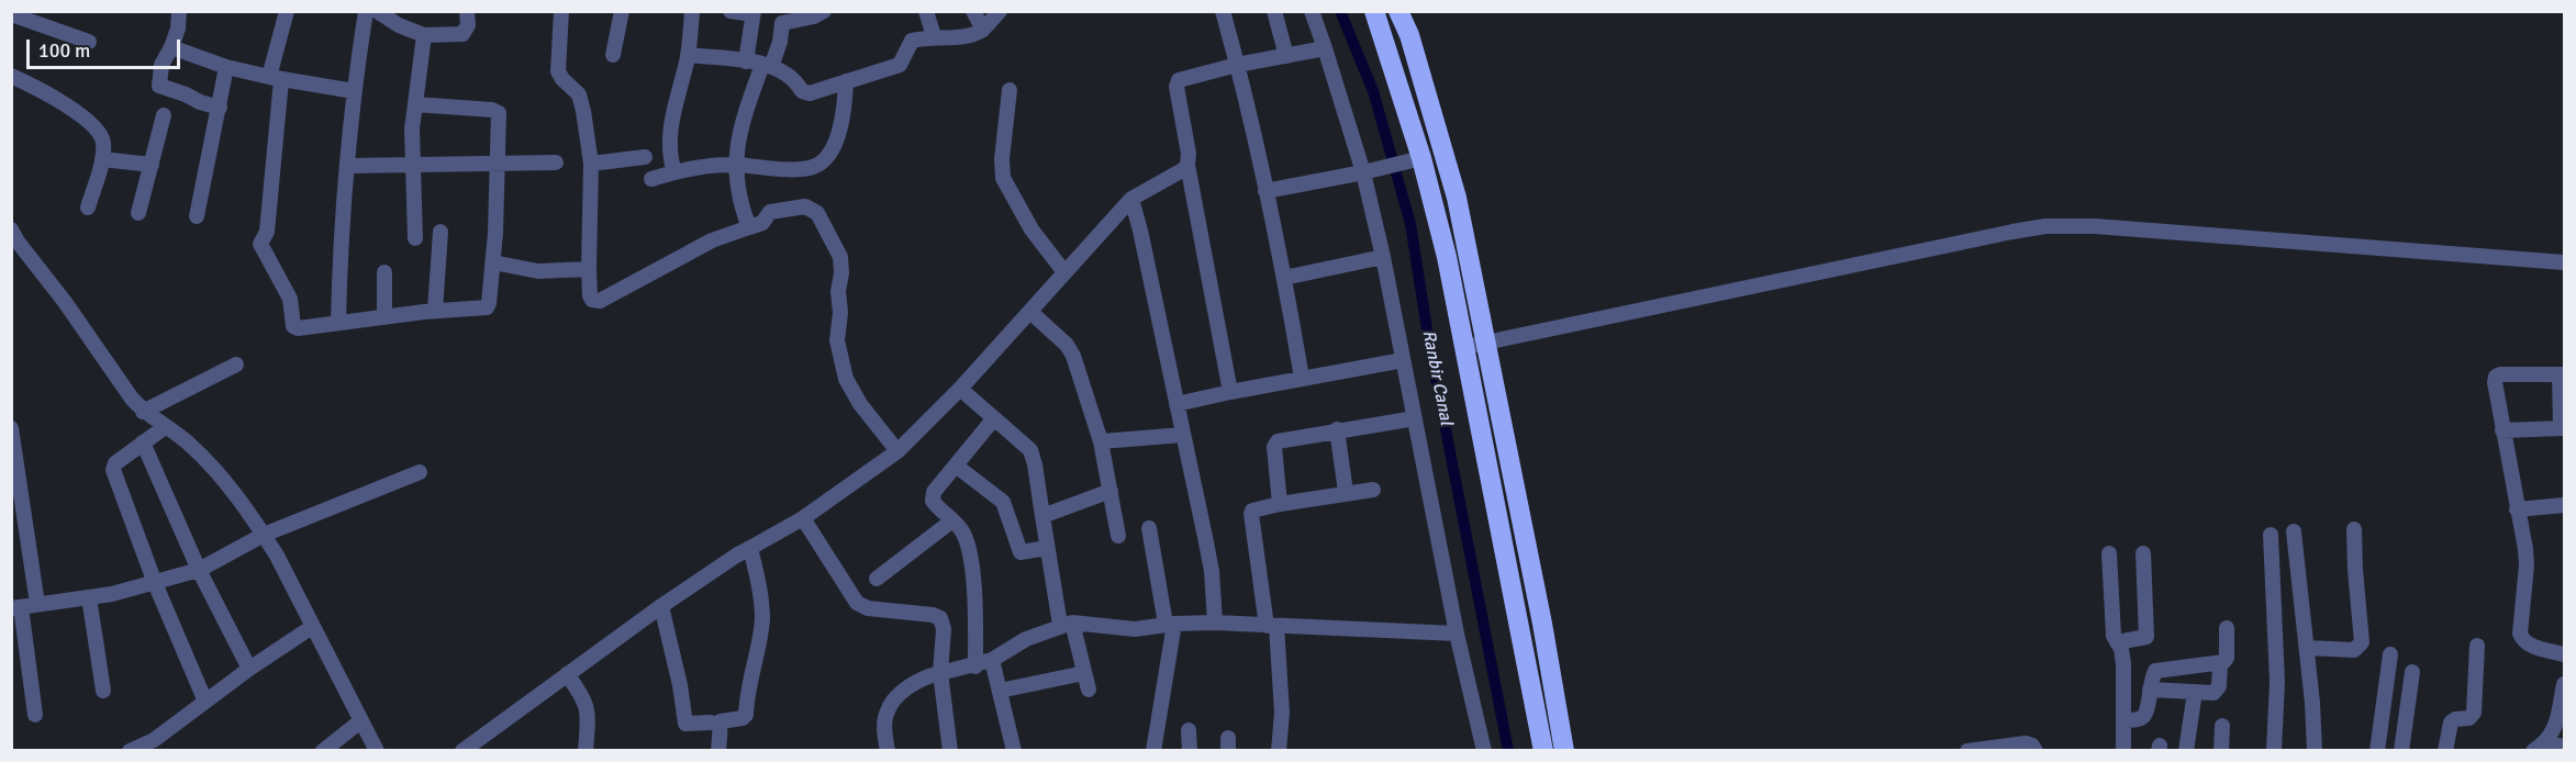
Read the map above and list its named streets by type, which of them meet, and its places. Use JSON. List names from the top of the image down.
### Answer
{
  "water": ["Ranbir Canal"],
  "scale_bar": "100 m"
}
